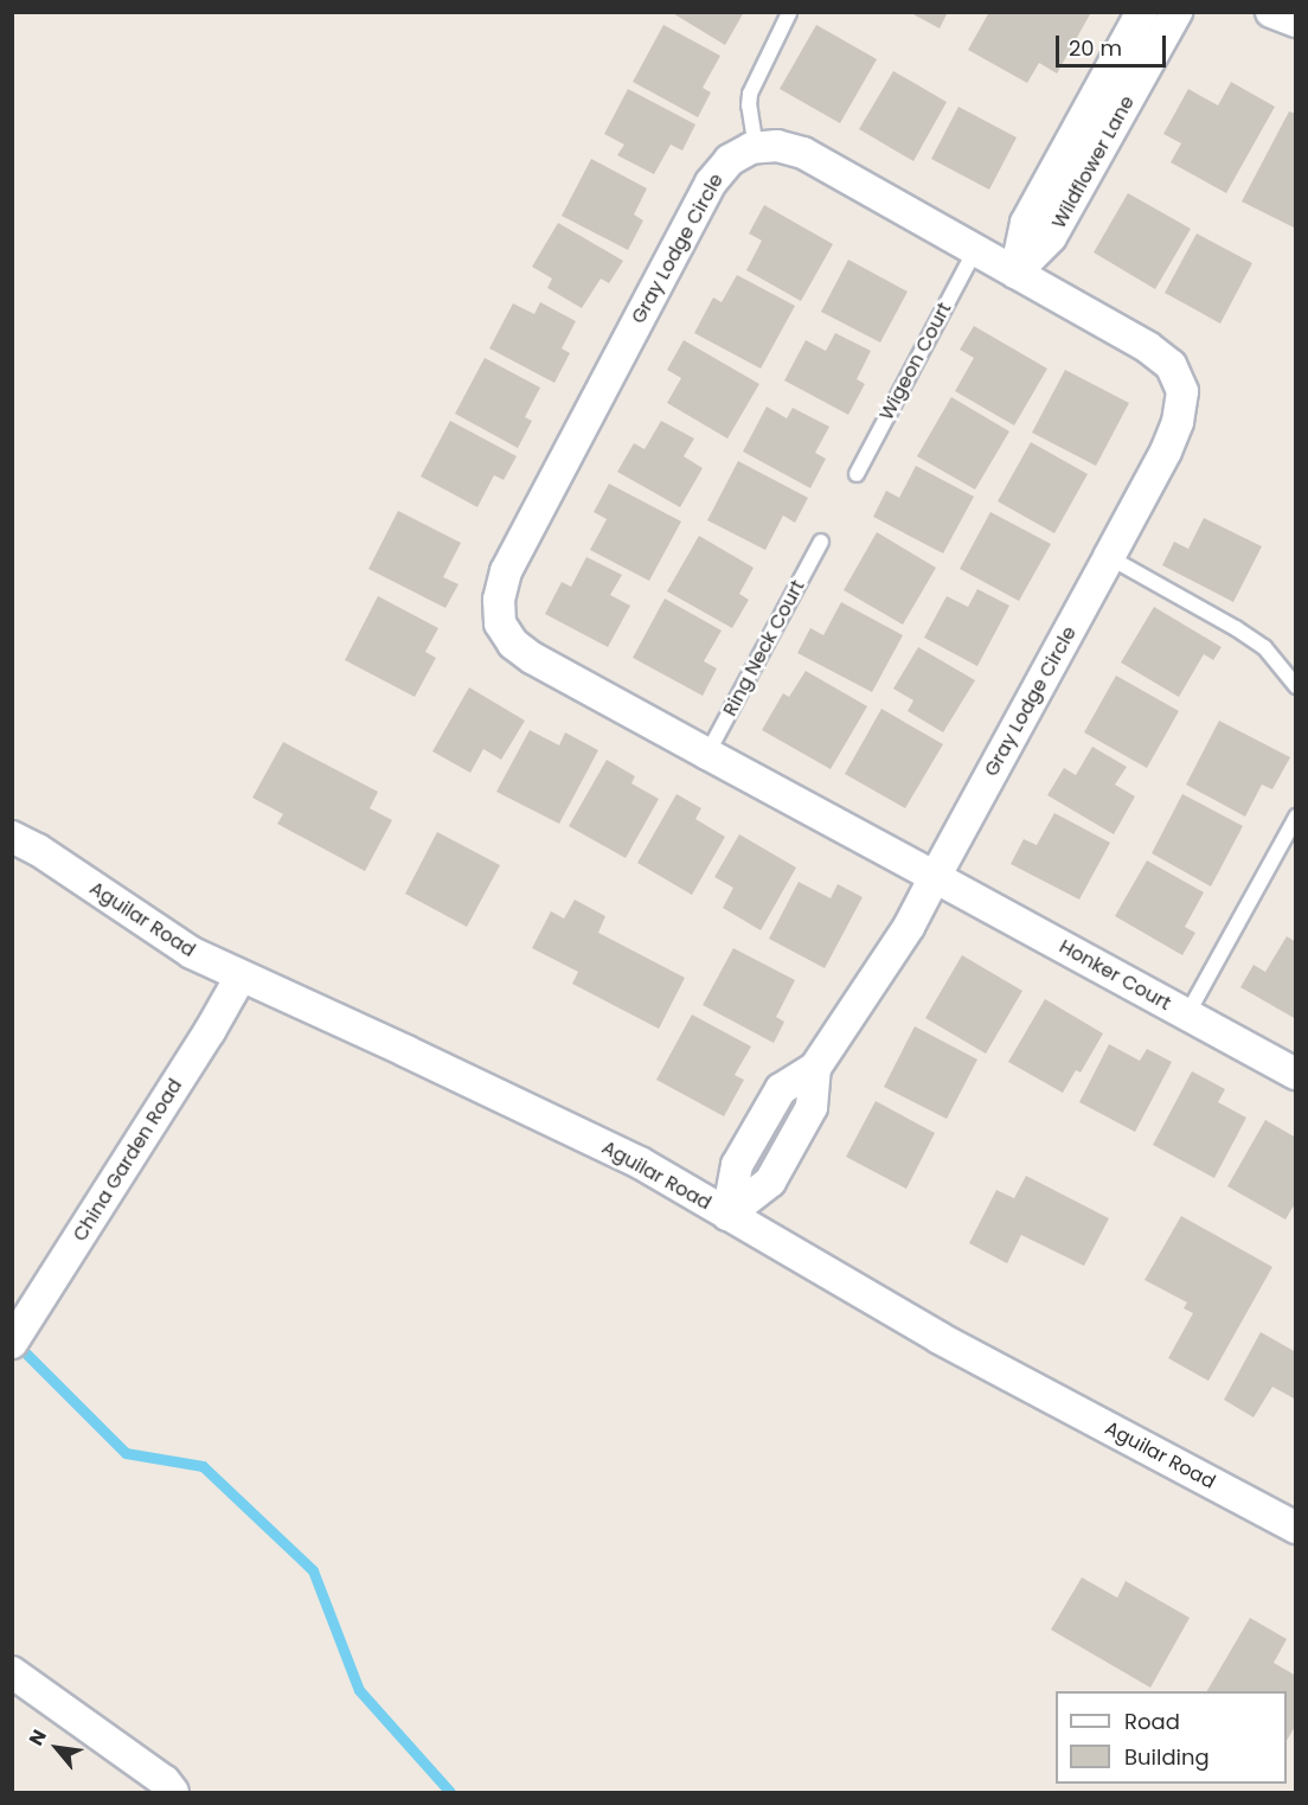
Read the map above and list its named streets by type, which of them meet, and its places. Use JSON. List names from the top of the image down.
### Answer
{
  "streets": {
    "street": [
      "Wildflower Lane",
      "Gray Lodge Circle",
      "Aguilar Road",
      "Honker Court",
      "China Garden Road"
    ],
    "lane": ["Wigeon Court", "Ring Neck Court"]
  },
  "crossings": [
    ["Wildflower Lane", "Gray Lodge Circle"],
    ["Gray Lodge Circle", "Wigeon Court"],
    ["Gray Lodge Circle", "Ring Neck Court"],
    ["Gray Lodge Circle", "Aguilar Road"],
    ["Gray Lodge Circle", "Honker Court"],
    ["Aguilar Road", "China Garden Road"]
  ],
  "legend": ["Road", "Building"],
  "scale_bar": "20 m",
  "north": "top left"
}
